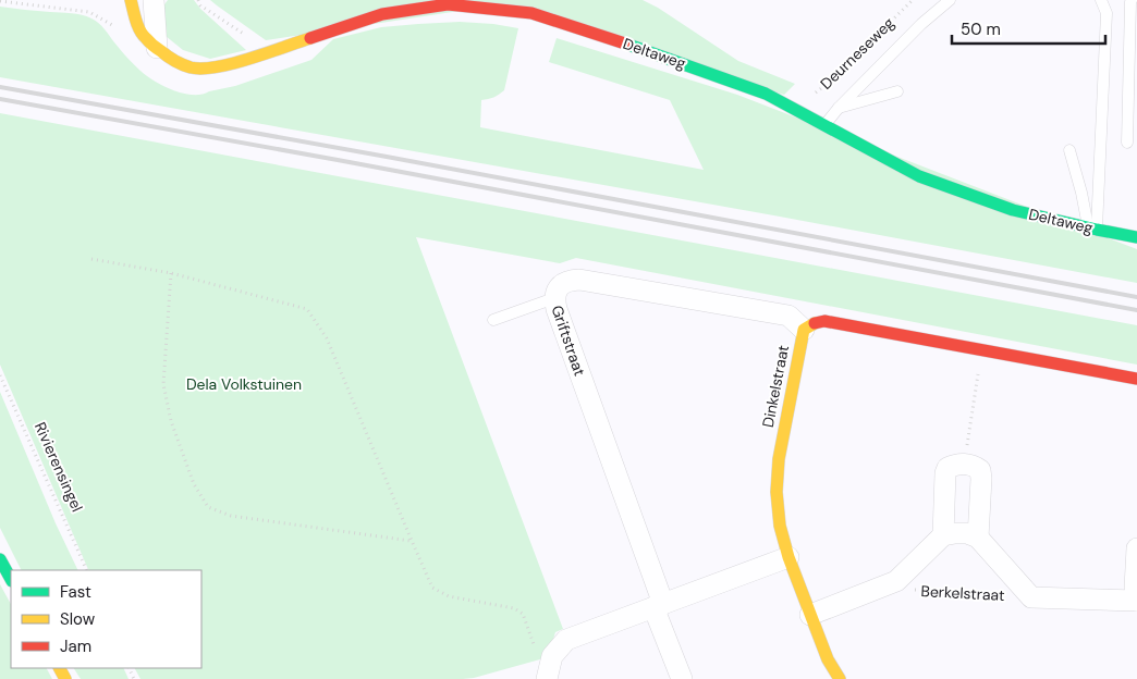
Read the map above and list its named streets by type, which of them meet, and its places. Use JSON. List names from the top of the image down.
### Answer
{
  "streets": {
    "street": [
      "Deltaweg",
      "Griftstraat",
      "Dinkelstraat",
      "Berkelstraat"
    ],
    "path": ["Deurneseweg", "Rivierensingel"]
  },
  "crossings": [
    ["Griftstraat", "Dinkelstraat"],
    ["Dinkelstraat", "Berkelstraat"]
  ],
  "parks": ["Dela Volkstuinen"],
  "legend": ["Fast", "Slow", "Jam"],
  "scale_bar": "50 m"
}
